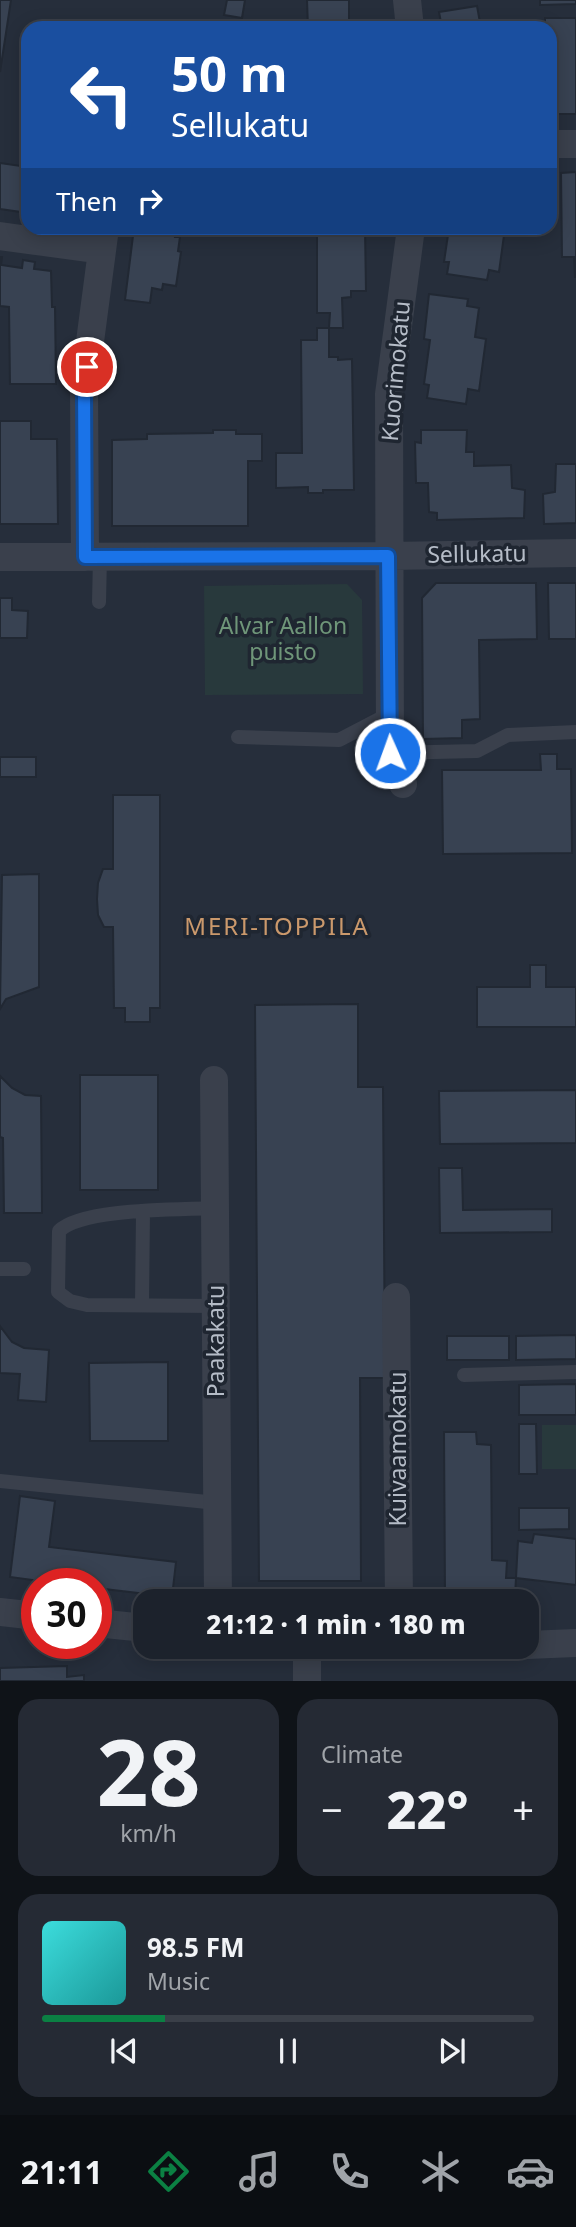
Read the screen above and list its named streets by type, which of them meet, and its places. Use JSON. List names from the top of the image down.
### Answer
{
  "streets": {
    "street": [
      "Kuorimokatu",
      "Sellukatu",
      "Paakakatu",
      "Kuivaamokatu"
    ]
  },
  "crossings": [
    ["Kuorimokatu", "Sellukatu"]
  ],
  "districts": ["MERI-TOPPILA"],
  "parks": ["Alvar Aallon puisto"],
  "page": {
    "turn": ["50 m", "Sellukatu"],
    "then": "Then",
    "limit": "30",
    "trip": "21:12 · 1 min · 180 m",
    "tile": [
      ["28", "km/h"],
      "Climate"
    ],
    "heat": ["−", "22°", "+"],
    "song": ["98.5 FM", "Music"],
    "tabs": "21:11"
  }
}
